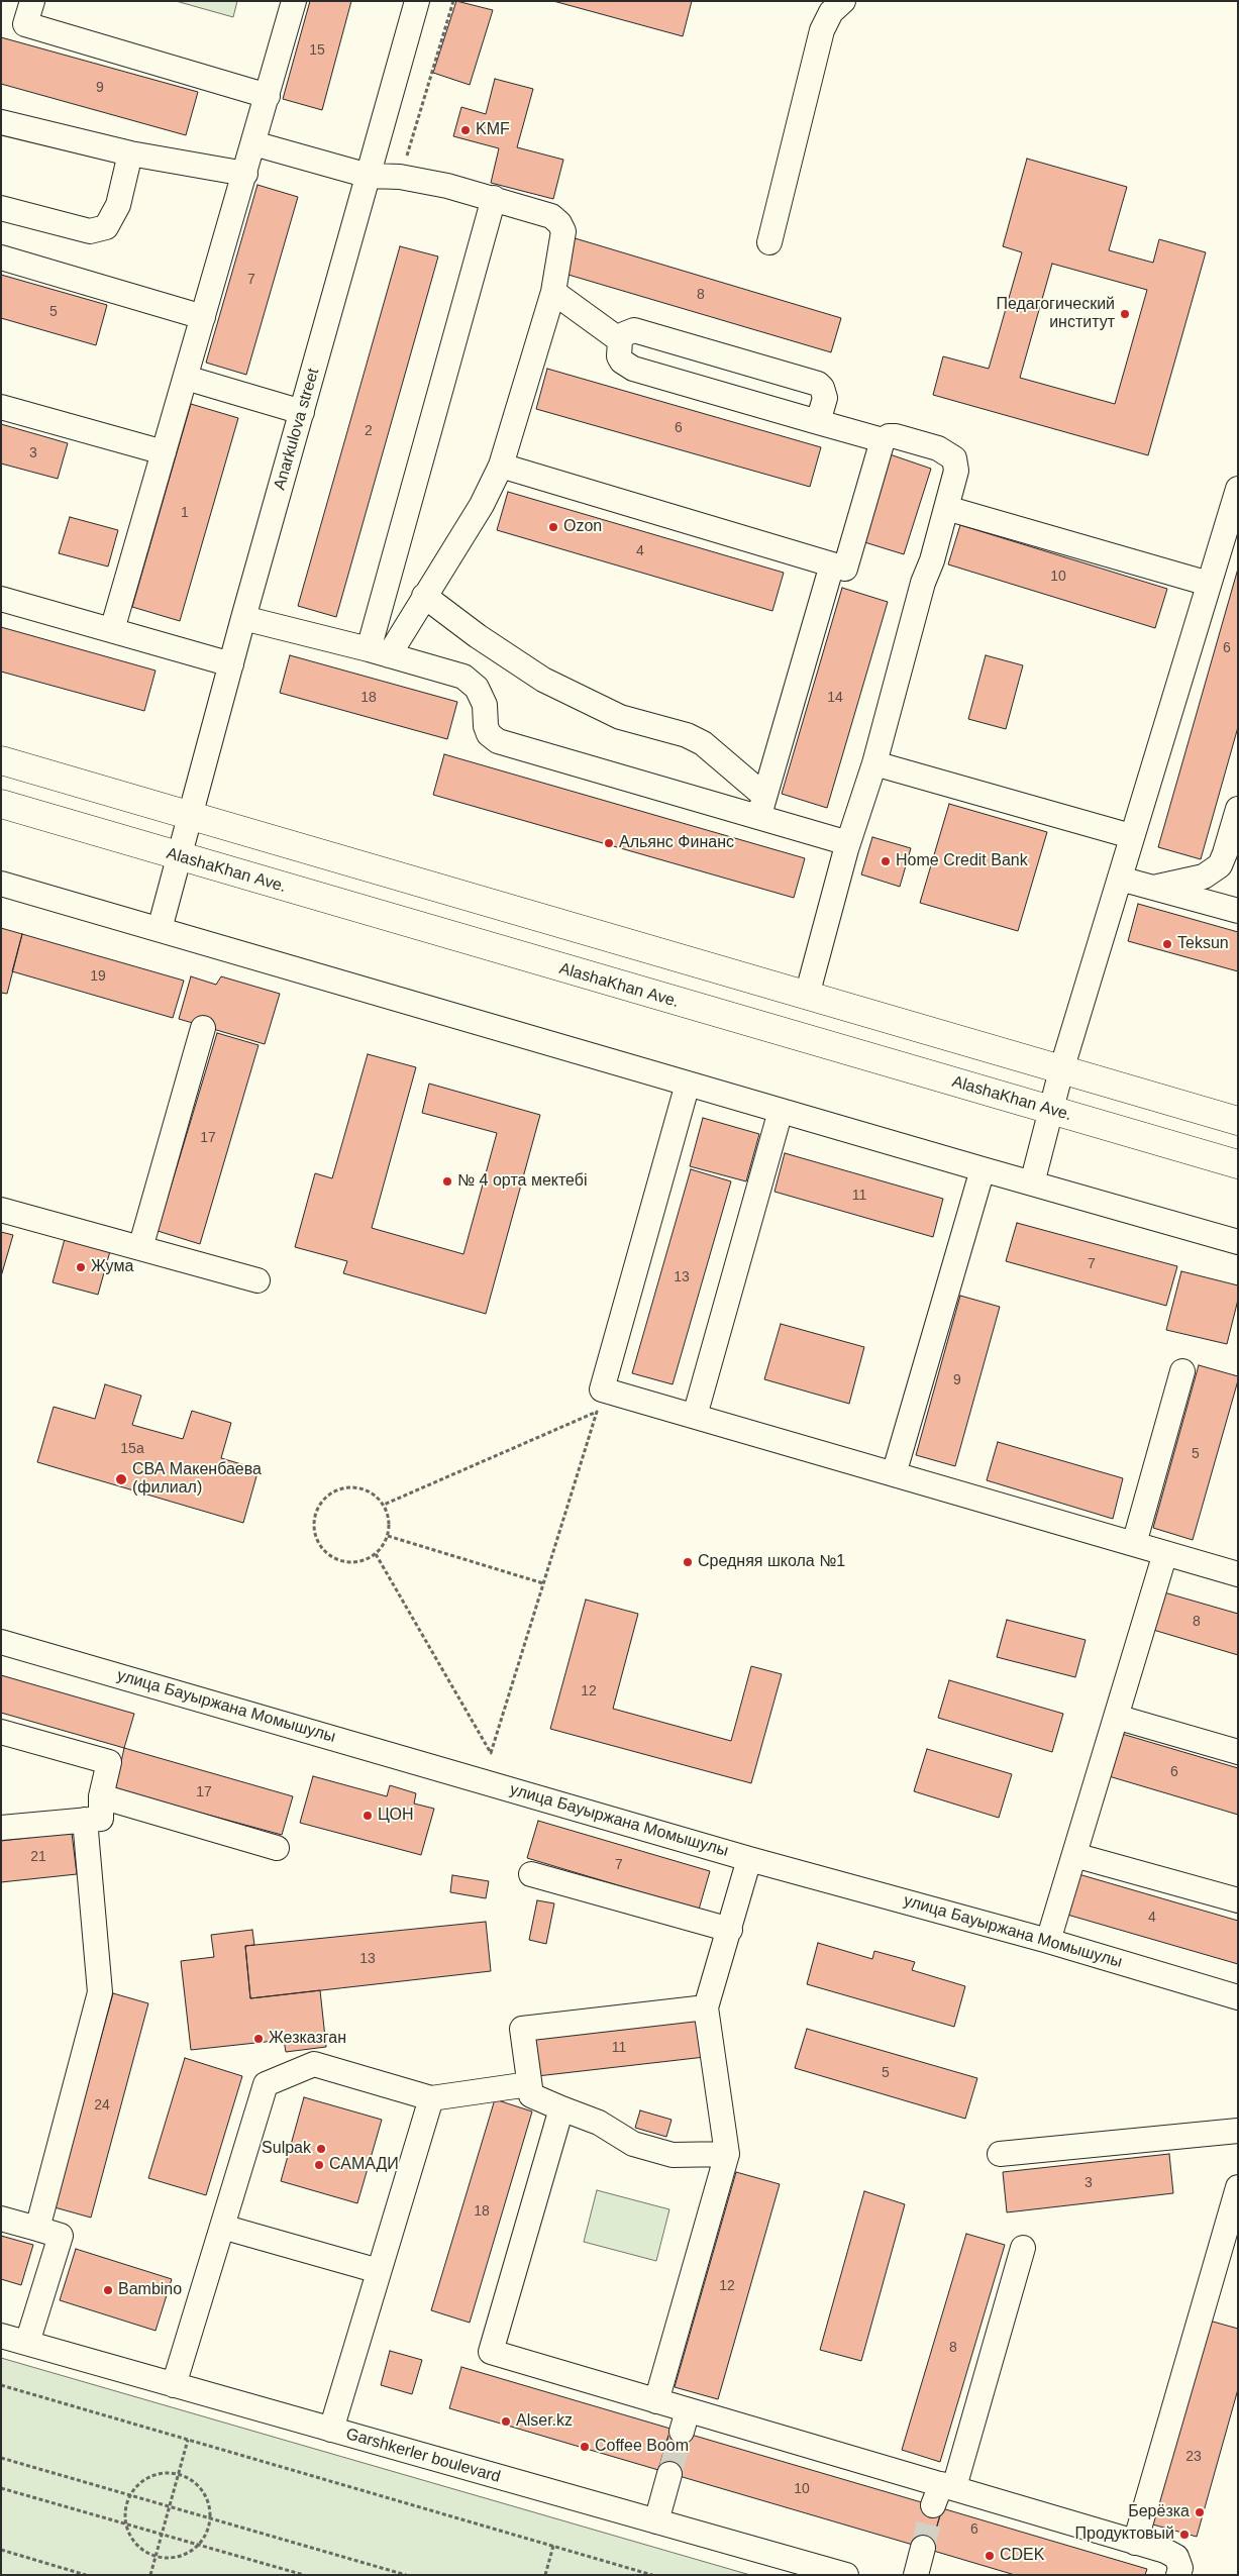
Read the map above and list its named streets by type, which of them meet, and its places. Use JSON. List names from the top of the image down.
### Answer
{
  "streets": {
    "main road": ["AlashaKhan Ave."],
    "street": ["Anarkulova street", "улица Бауыржана Момышулы", "Garshkerler boulevard"]
  },
  "crossings": [
    ["Anarkulova street", "AlashaKhan Ave."]
  ],
  "places": [
    "KMF",
    "Педагогический институт",
    "Ozon",
    "Альянс Финанс",
    "Home Credit Bank",
    "Teksun",
    "№ 4 орта мектебі",
    "Жума",
    "СВА Макенбаева (филиал)",
    "Средняя школа №1",
    "ЦОН",
    "Жезказган",
    "Sulpak",
    "САМАДИ",
    "Bambino",
    "Alser.kz",
    "Coffee Boom",
    "Берёзка",
    "Продуктовый",
    "CDEK"
  ],
  "house_numbers": [
    "15",
    "9",
    "7",
    "8",
    "5",
    "6",
    "2",
    "3",
    "1",
    "4",
    "10",
    "6",
    "18",
    "14",
    "19",
    "17",
    "11",
    "7",
    "13",
    "9",
    "15а",
    "5",
    "8",
    "12",
    "6",
    "17",
    "21",
    "7",
    "4",
    "13",
    "11",
    "5",
    "24",
    "3",
    "18",
    "12",
    "8",
    "23",
    "10",
    "6"
  ]
}
